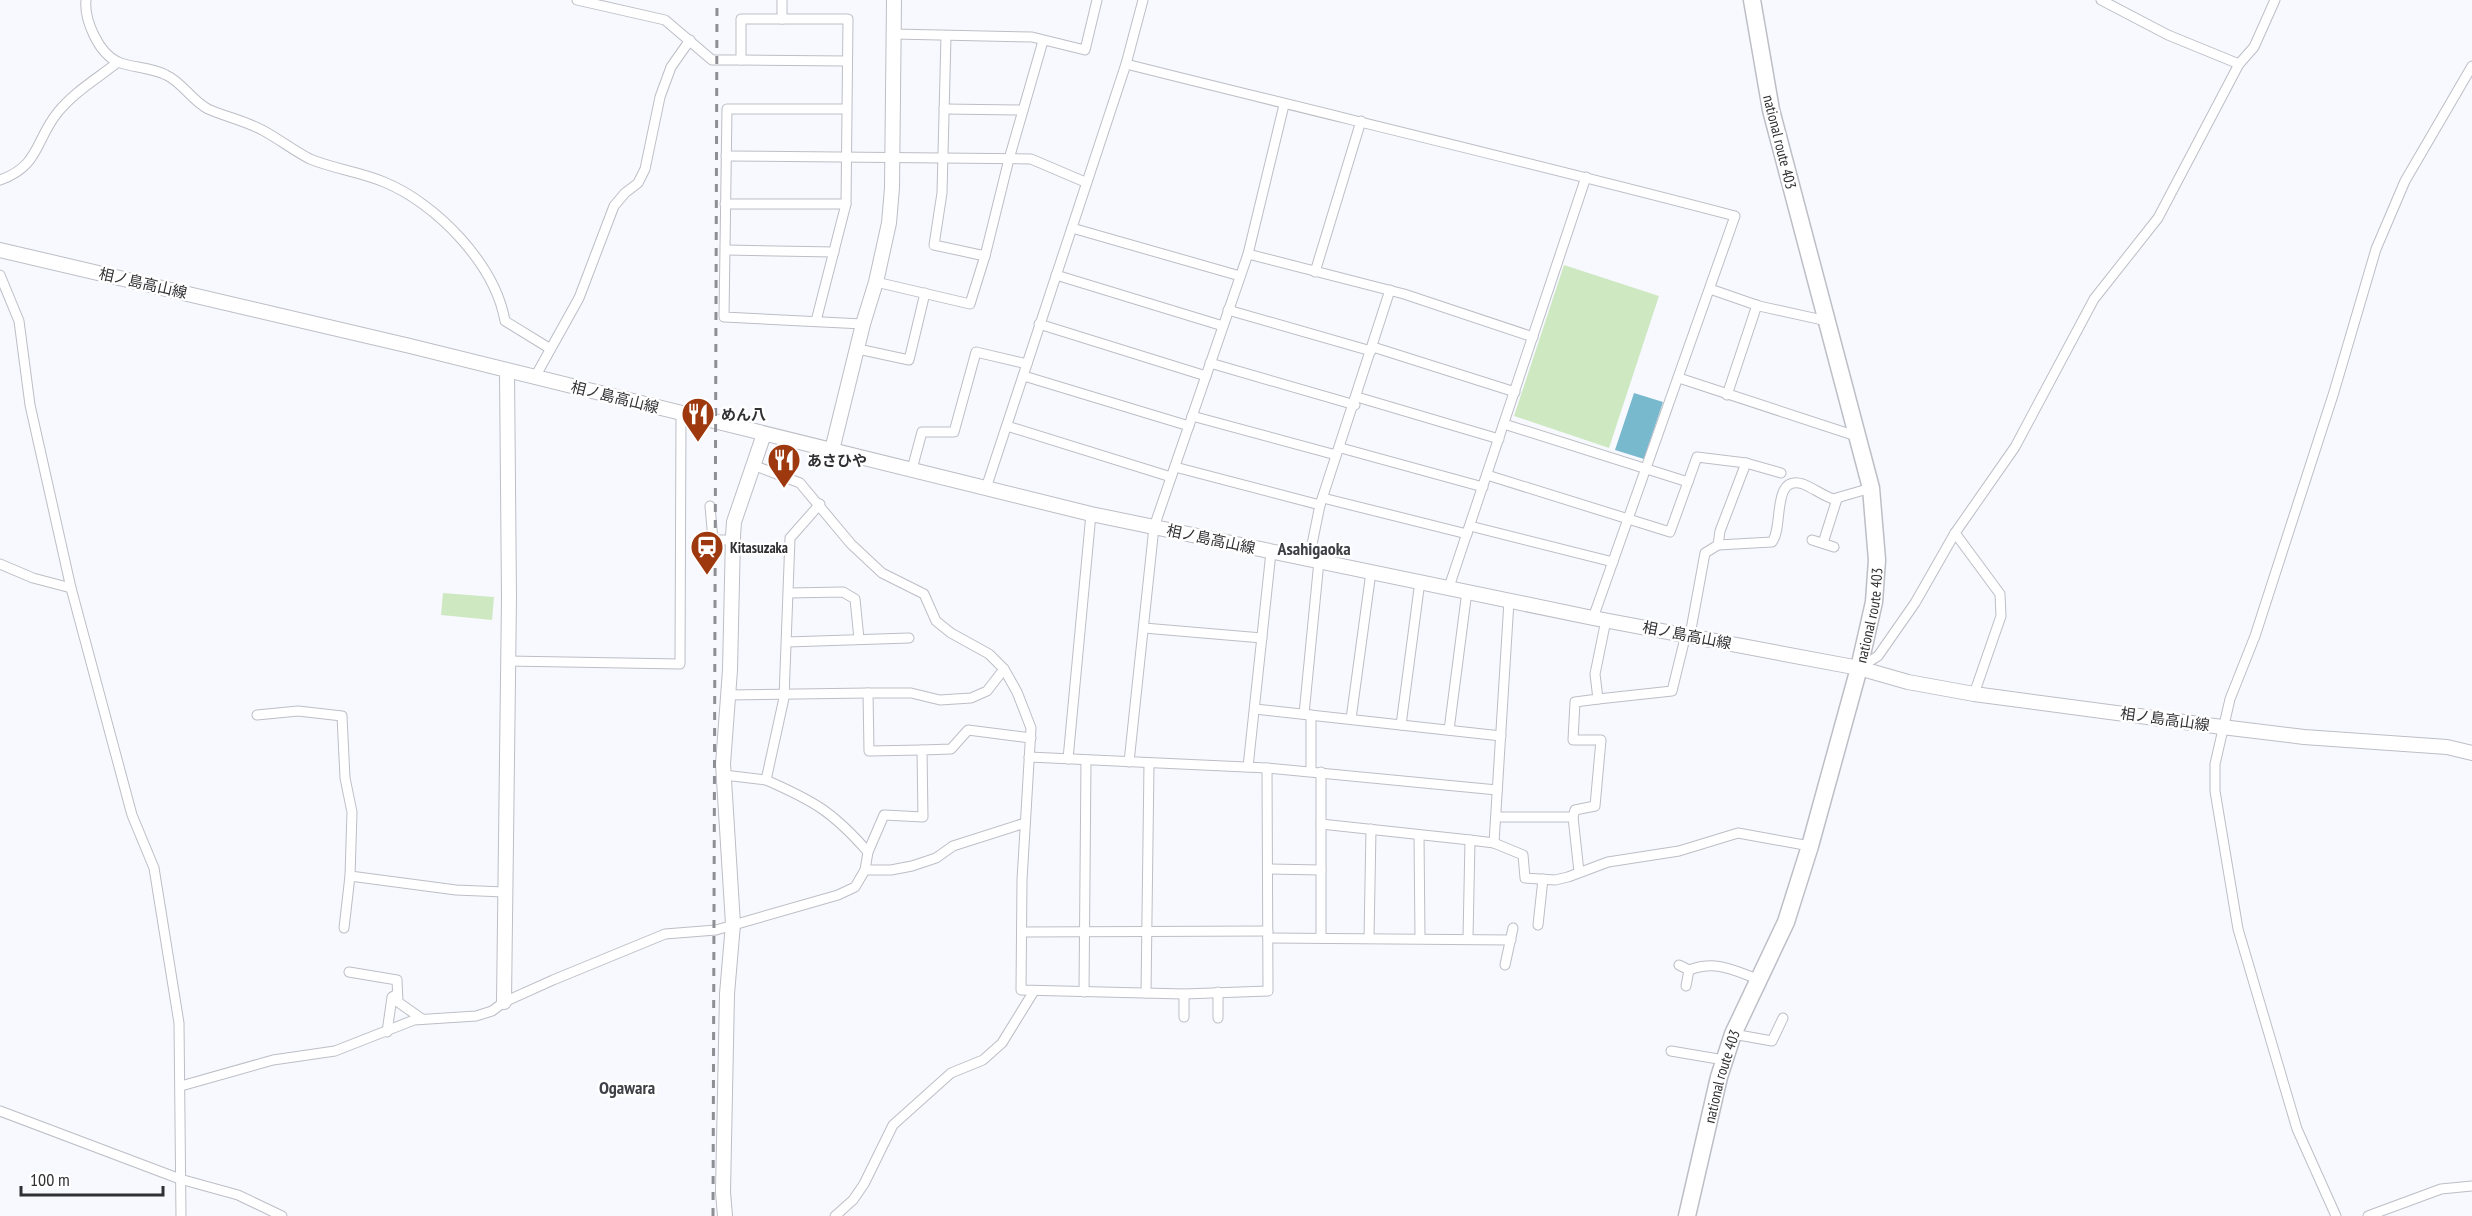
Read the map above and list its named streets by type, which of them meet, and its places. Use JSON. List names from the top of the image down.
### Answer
{
  "streets": {
    "highway": ["national route 403"],
    "main road": ["相ノ島高山線"]
  },
  "crossings": [
    ["national route 403", "相ノ島高山線"]
  ],
  "districts": ["Asahigaoka", "Ogawara"],
  "places": {
    "restaurant": ["めん八", "あさひや"],
    "station": ["Kitasuzaka"]
  },
  "scale_bar": "100 m"
}
